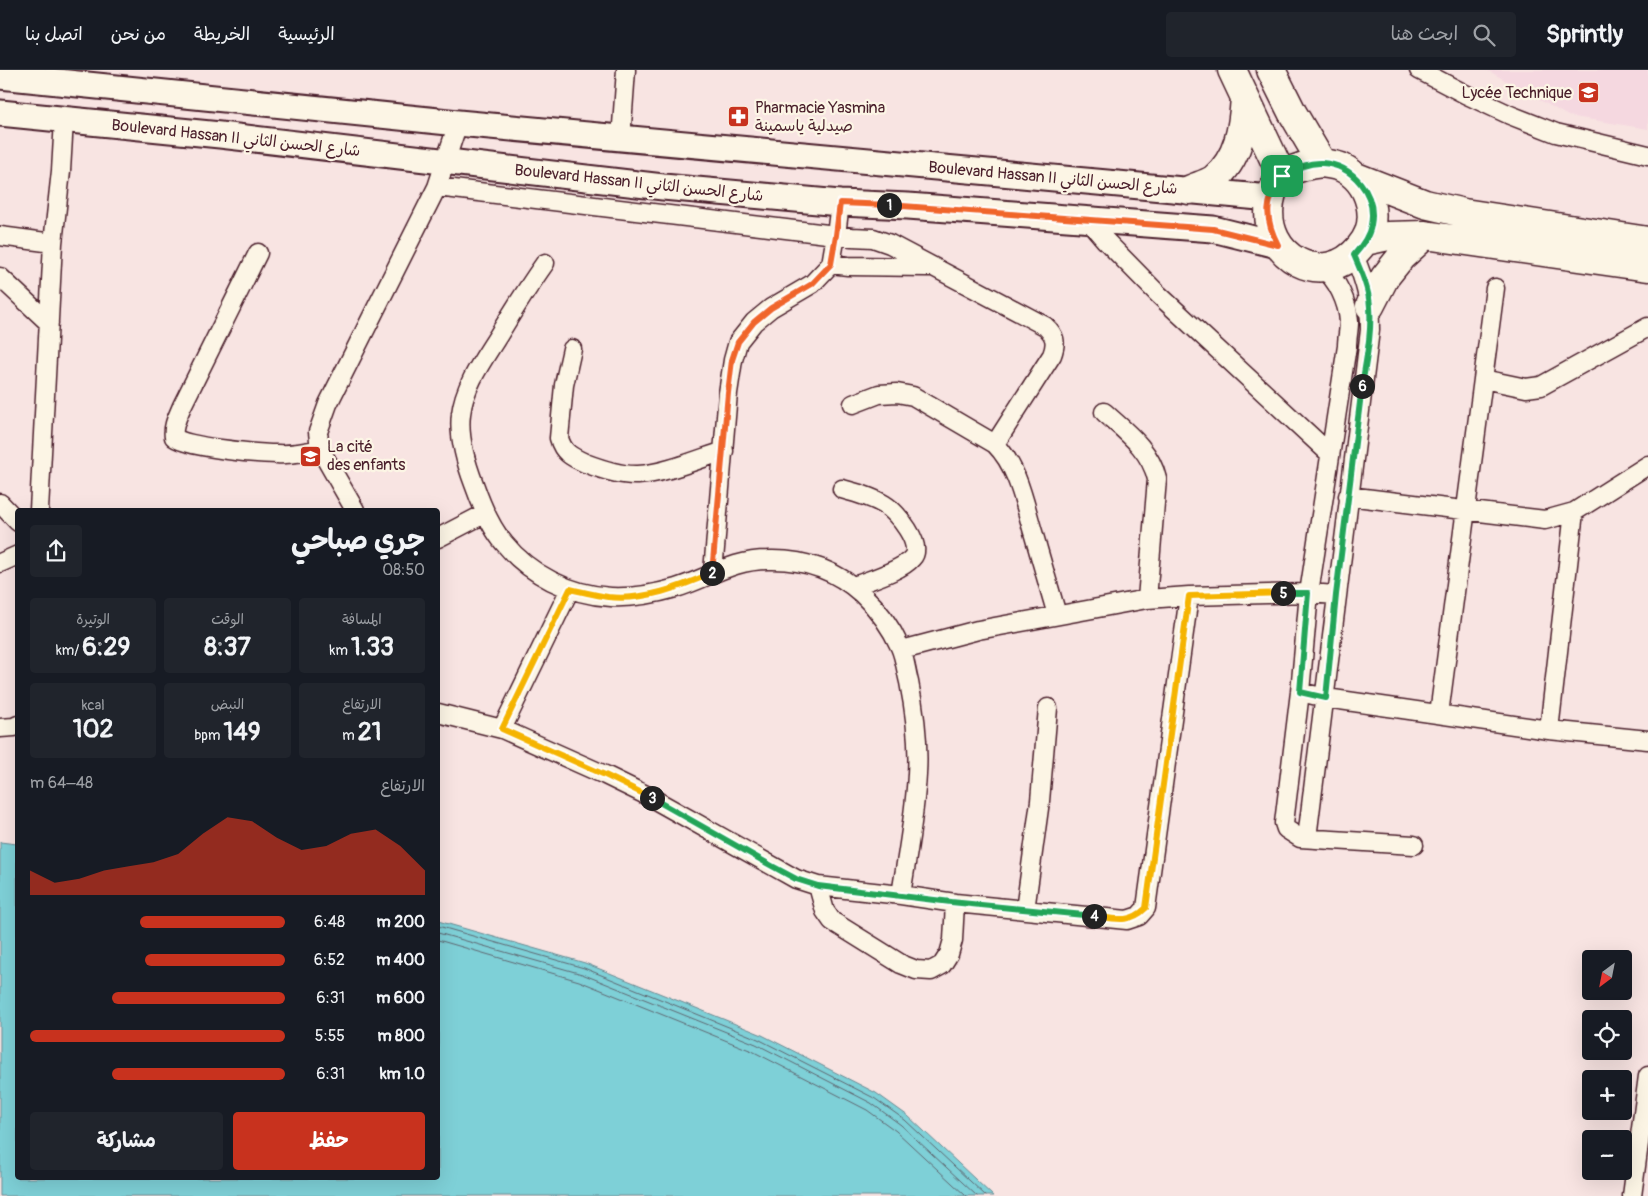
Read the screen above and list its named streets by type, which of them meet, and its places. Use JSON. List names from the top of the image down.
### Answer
{
  "streets": {
    "main road": ["Boulevard Hassan II شارع الحسن الثاني"]
  },
  "places": {
    "school or university": ["Lycée Technique", "La cité des enfants"],
    "pharmacy": ["Pharmacie Yasmina صيدلية ياسمينة"]
  },
  "north": "bottom left",
  "page": {
    "header": "Sprintly",
    "search": "ابحث هنا",
    "nav": [
      "الرئيسية",
      "الخريطة",
      "من نحن",
      "اتصل بنا"
    ],
    "pins": [
      "1",
      "6",
      "2",
      "5",
      "3",
      "4"
    ],
    "heading": ["جري صباحي", "08:50"],
    "stats": [
      ["المسافة", "1.33 km"],
      ["الوقت", "8:37"],
      ["الوتيرة", "6:29 /km"],
      ["الارتفاع", "21 m"],
      ["النبض", "149 bpm"],
      ["kcal", "102"]
    ],
    "chart": ["الارتفاع", "48–64 m"],
    "list": [
      {
        "name": "200 m",
        "note": "6:48"
      },
      {
        "name": "400 m",
        "note": "6:52"
      },
      {
        "name": "600 m",
        "note": "6:31"
      },
      {
        "name": "800 m",
        "note": "5:55"
      },
      {
        "name": "1.0 km",
        "note": "6:31"
      }
    ],
    "map_buttons": ["+", "−"],
    "buttons": ["حفظ", "مشاركة"]
  }
}
